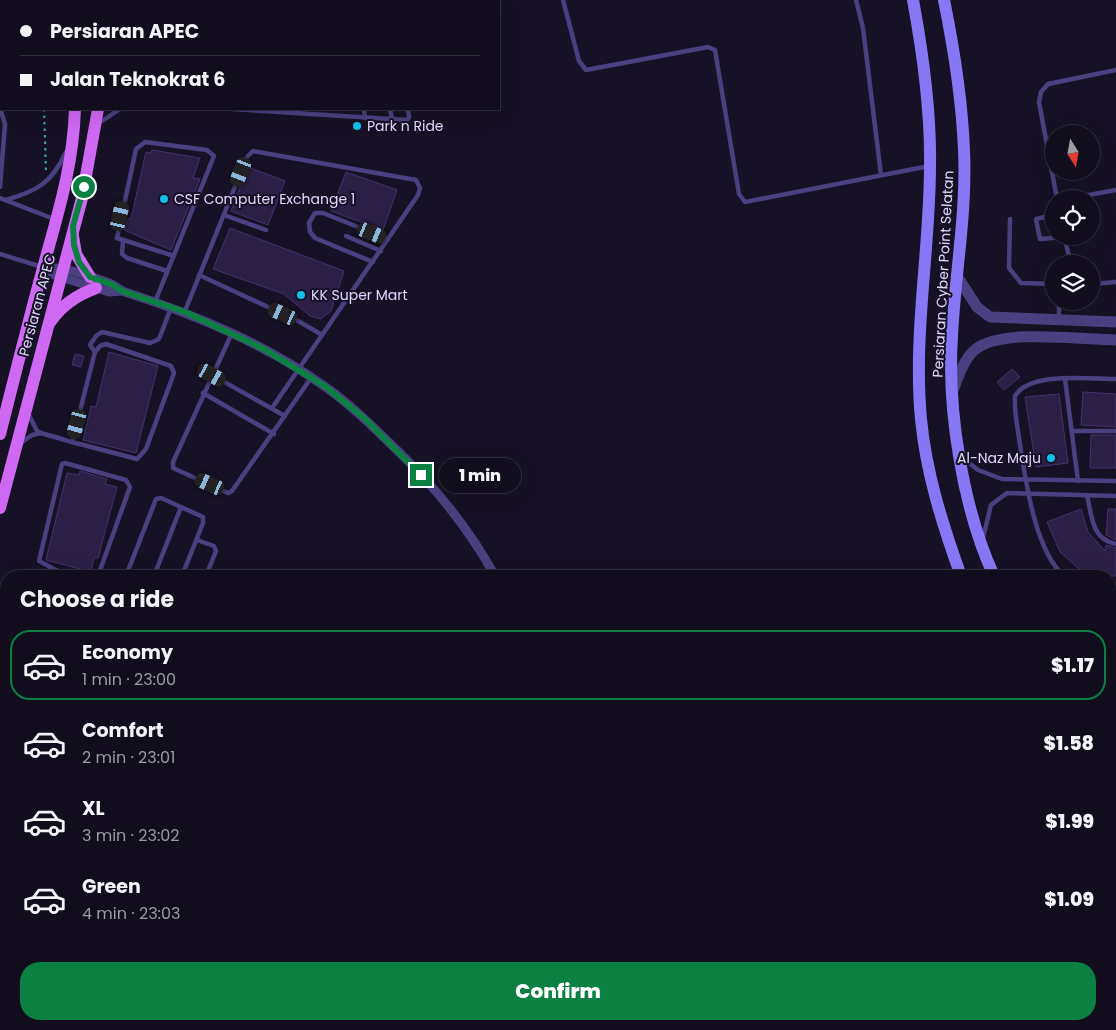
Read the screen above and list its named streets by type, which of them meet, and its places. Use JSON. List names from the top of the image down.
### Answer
{
  "streets": {
    "main road": ["Persiaran Cyber Point Selatan", "Persiaran APEC"]
  },
  "places": [
    "Park n Ride",
    "CSF Computer Exchange 1",
    "KK Super Mart",
    "Al-Naz Maju"
  ],
  "north": "bottom",
  "page": {
    "banner": ["Persiaran APEC", "Jalan Teknokrat 6"],
    "bubble": "1 min",
    "heading": "Choose a ride",
    "list": [
      {
        "name": "Economy",
        "note": "1 min · 23:00",
        "value": "$1.17"
      },
      {
        "name": "Comfort",
        "note": "2 min · 23:01",
        "value": "$1.58"
      },
      {
        "name": "XL",
        "note": "3 min · 23:02",
        "value": "$1.99"
      },
      {
        "name": "Green",
        "note": "4 min · 23:03",
        "value": "$1.09"
      }
    ],
    "buttons": "Confirm"
  }
}
